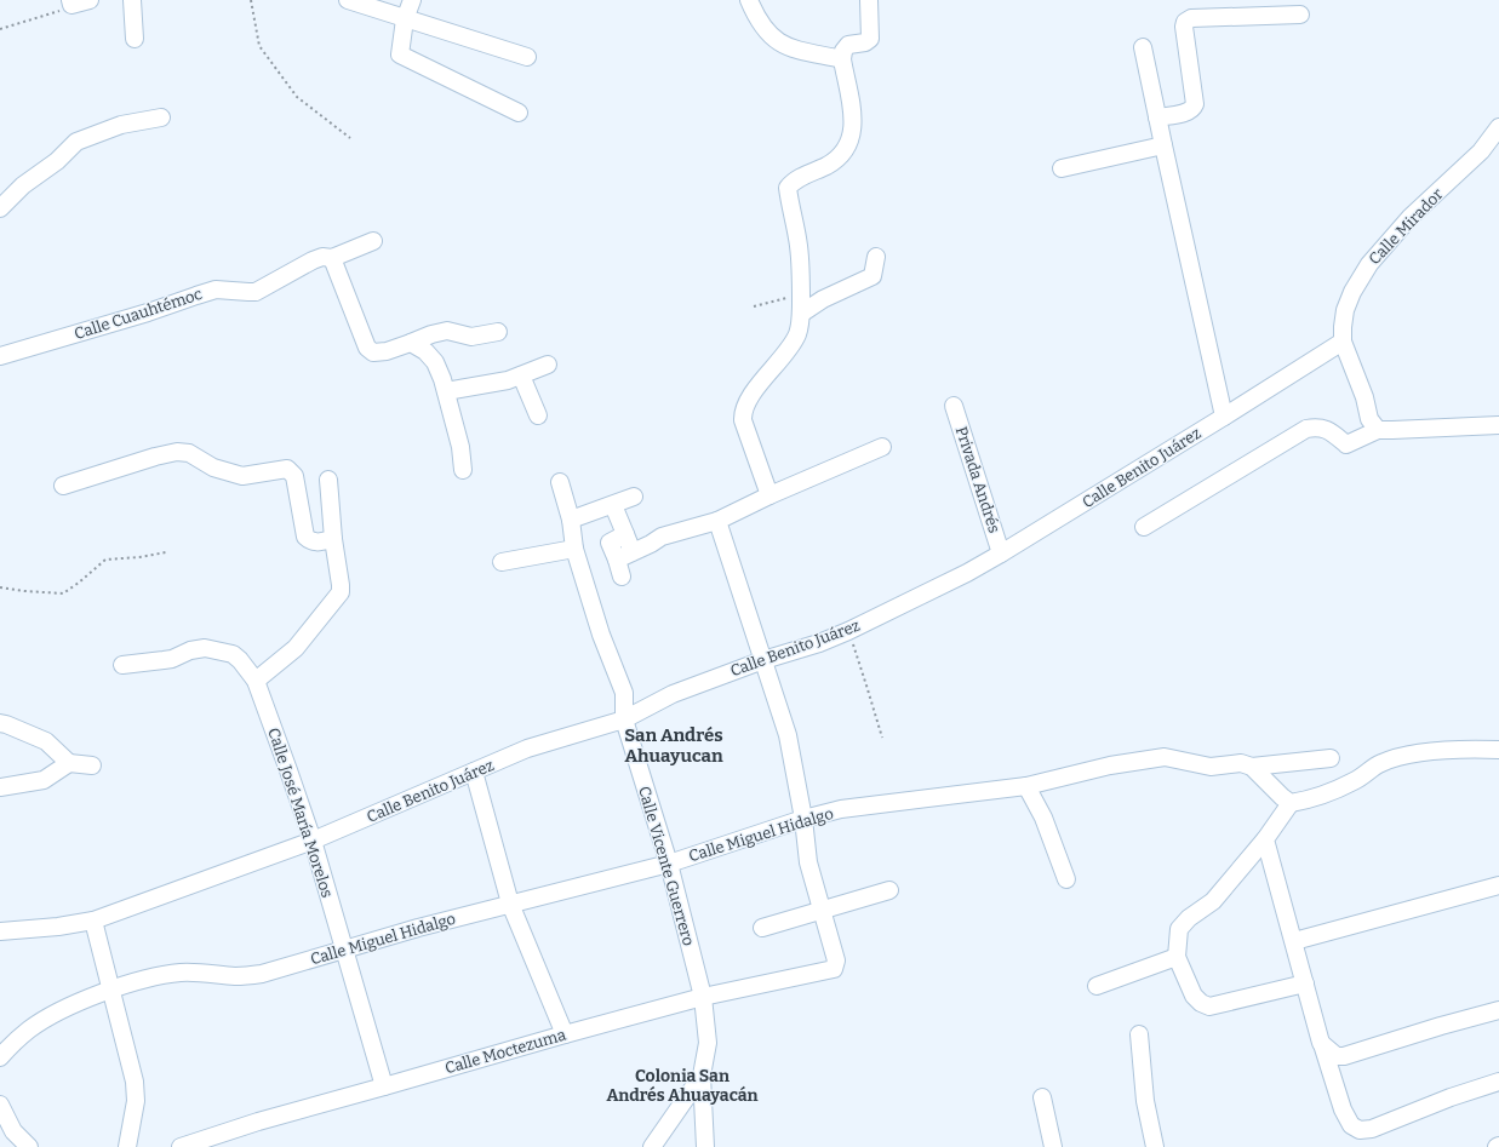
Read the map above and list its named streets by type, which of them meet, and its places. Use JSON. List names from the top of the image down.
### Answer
{
  "streets": {
    "street": [
      "Calle Mirador",
      "Calle Cuauhtémoc",
      "Calle Benito Juárez",
      "Privada Andrés",
      "Calle José María Morelos",
      "Calle Miguel Hidalgo",
      "Calle Vicente Guerrero",
      "Calle Moctezuma"
    ]
  },
  "crossings": [
    ["Calle Mirador", "Calle Benito Juárez"],
    ["Calle Benito Juárez", "Privada Andrés"],
    ["Calle Benito Juárez", "Calle José María Morelos"],
    ["Calle Benito Juárez", "Calle Vicente Guerrero"],
    ["Calle José María Morelos", "Calle Miguel Hidalgo"],
    ["Calle José María Morelos", "Calle Moctezuma"],
    ["Calle Miguel Hidalgo", "Calle Vicente Guerrero"],
    ["Calle Vicente Guerrero", "Calle Moctezuma"]
  ],
  "districts": ["San Andrés Ahuayucan", "Colonia San Andrés Ahuayacán"]
}
